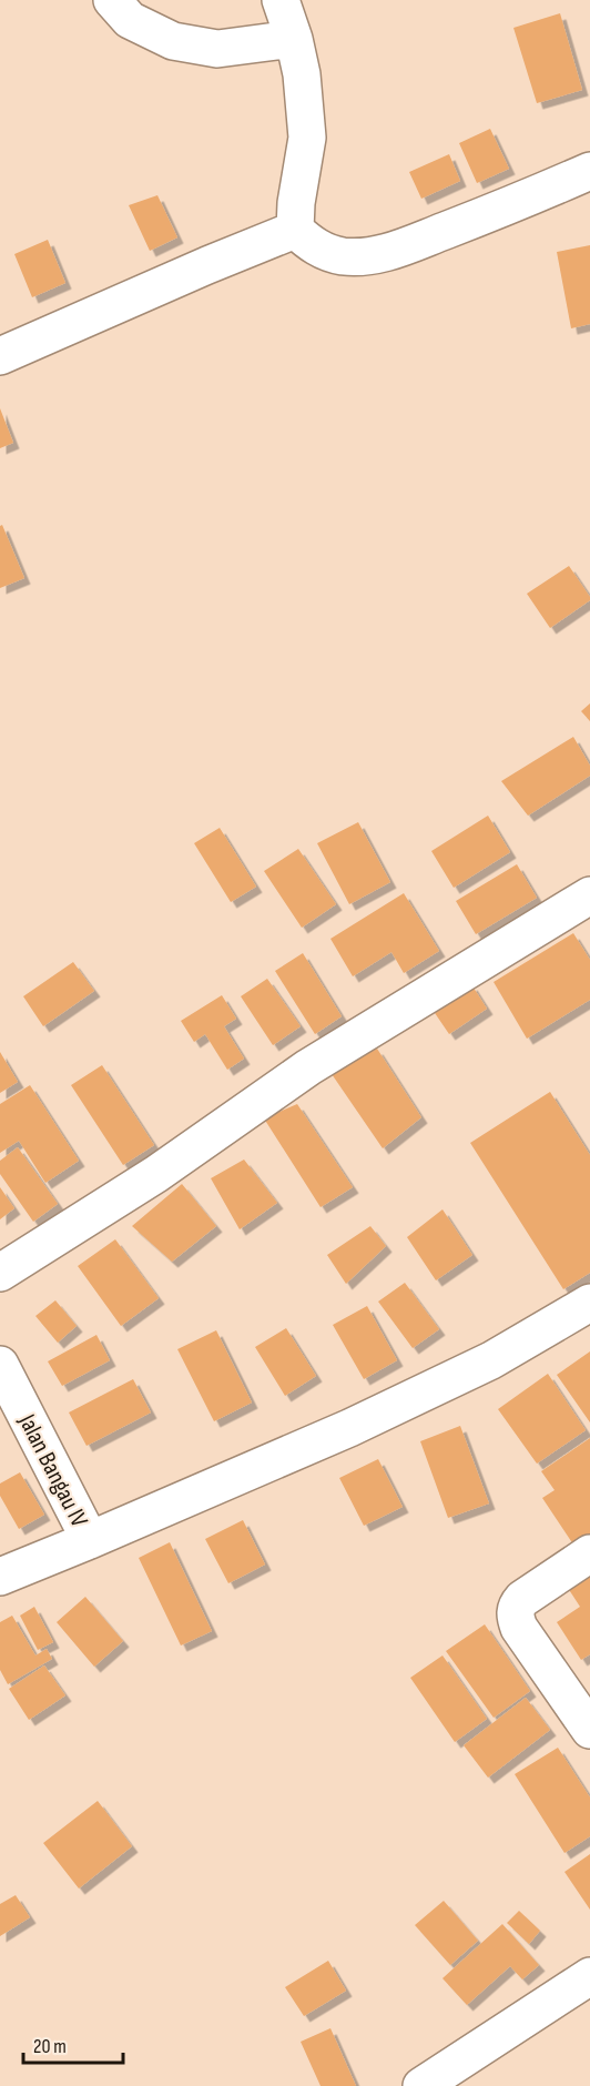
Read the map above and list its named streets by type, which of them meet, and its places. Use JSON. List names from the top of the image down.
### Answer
{
  "streets": {
    "street": ["Jalan Bangau IV"]
  },
  "scale_bar": "20 m"
}
